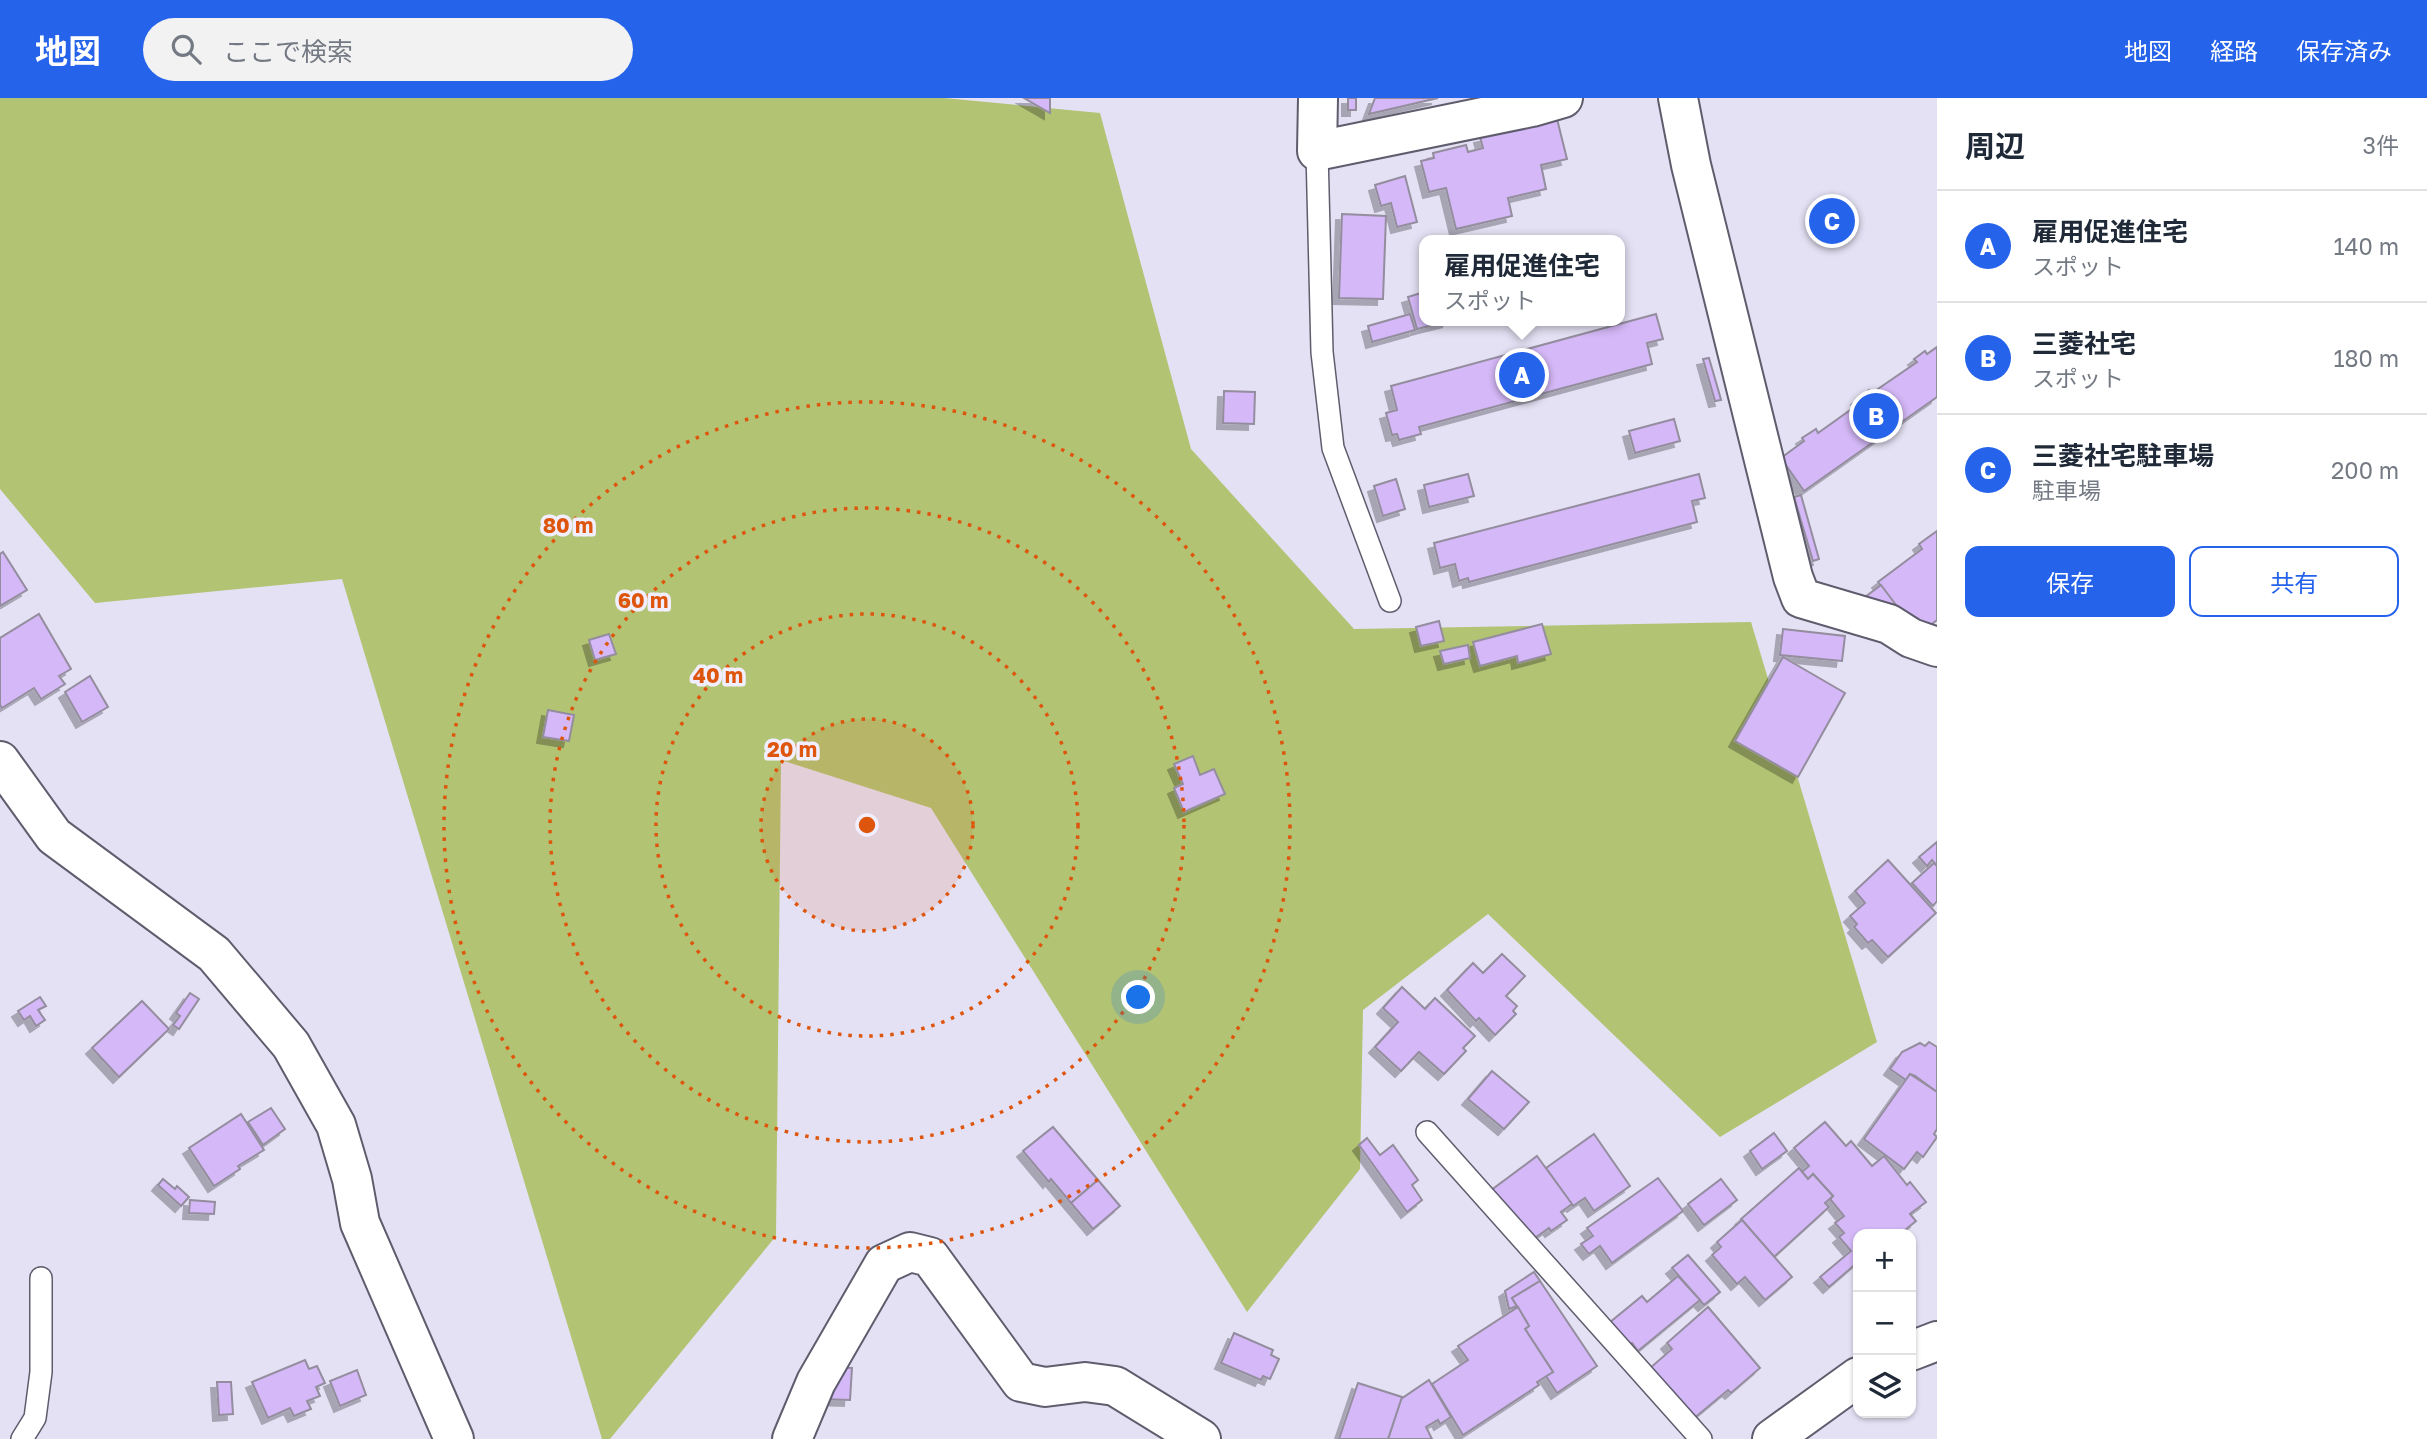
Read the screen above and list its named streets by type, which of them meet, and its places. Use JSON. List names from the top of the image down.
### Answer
{
  "page": {
    "header": "地図",
    "search": "ここで検索",
    "nav": ["地図", "経路", "保存済み"],
    "heading": ["周辺", "3件"],
    "list": [
      {
        "mark": "A",
        "name": "雇用促進住宅",
        "note": "スポット",
        "value": "140 m"
      },
      {
        "mark": "B",
        "name": "三菱社宅",
        "note": "スポット",
        "value": "180 m"
      },
      {
        "mark": "C",
        "name": "三菱社宅駐車場",
        "note": "駐車場",
        "value": "200 m"
      }
    ],
    "pins": ["C", "A", "B"],
    "popup": ["雇用促進住宅", "スポット"],
    "buttons": ["保存", "共有"],
    "map_buttons": ["+", "−"]
  },
  "rings": [
    "80 m",
    "60 m",
    "40 m",
    "20 m"
  ]
}
